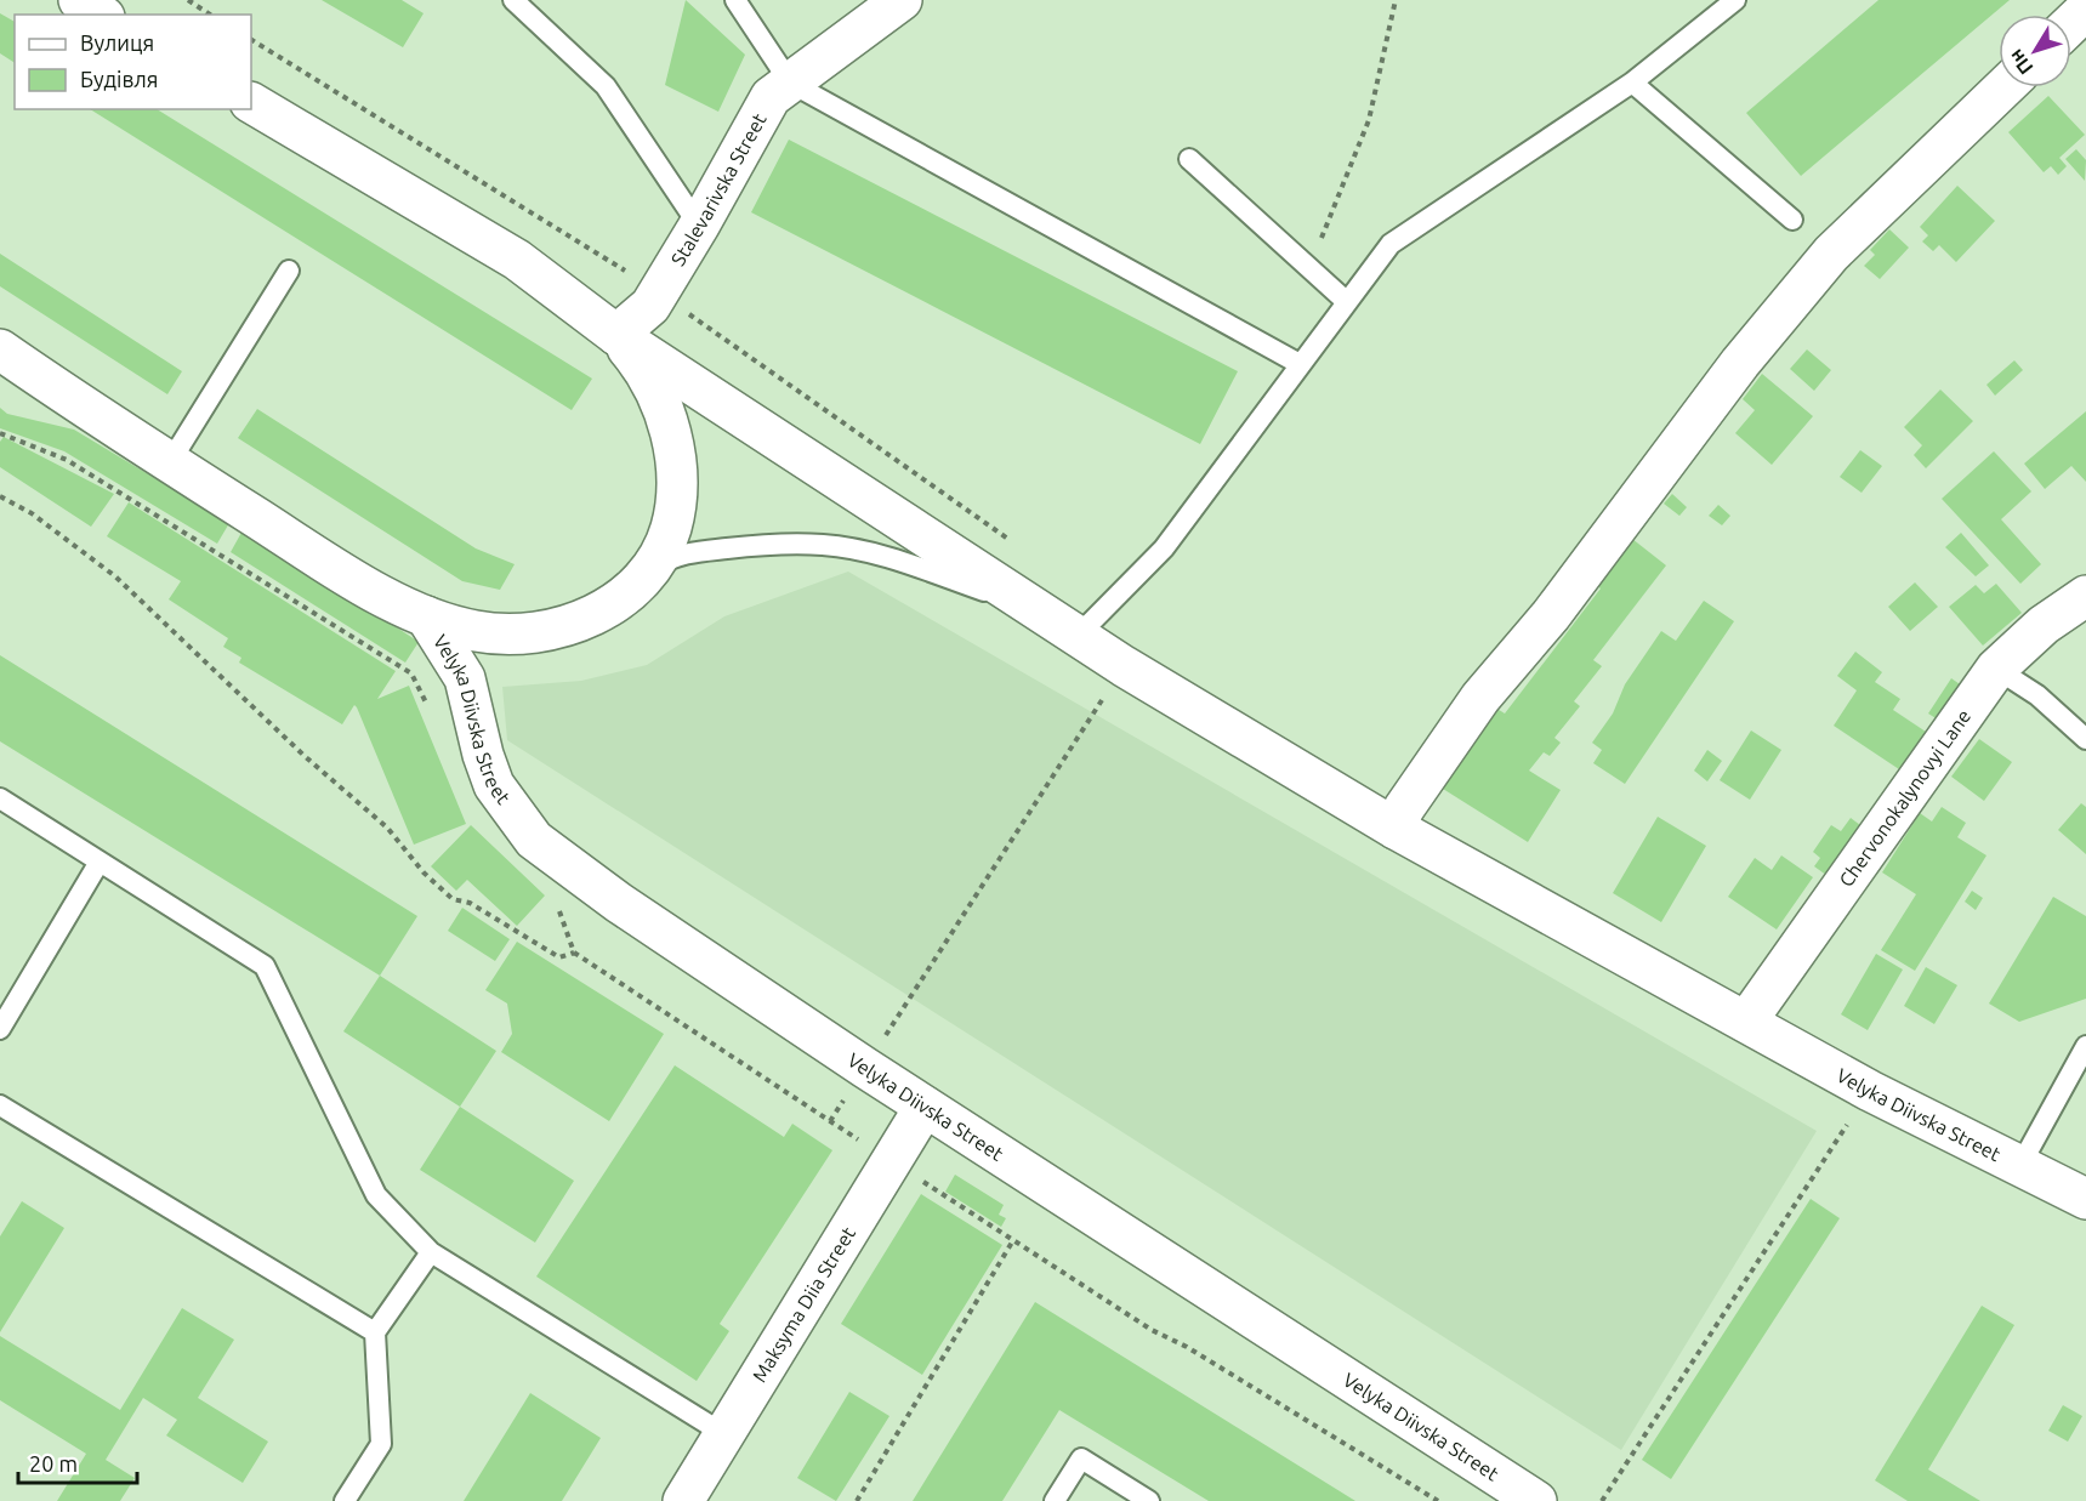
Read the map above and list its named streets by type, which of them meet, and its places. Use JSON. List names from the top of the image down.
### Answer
{
  "streets": {
    "main road": [
      "Stalevarivska Street",
      "Velyka Diivska Street",
      "Chervonokalynovyi Lane",
      "Maksyma Diia Street"
    ]
  },
  "crossings": [
    ["Stalevarivska Street", "Velyka Diivska Street"],
    ["Velyka Diivska Street", "Chervonokalynovyi Lane"],
    ["Velyka Diivska Street", "Maksyma Diia Street"]
  ],
  "legend": ["Вулиця", "Будівля"],
  "scale_bar": "20 m",
  "north": "bottom left"
}
